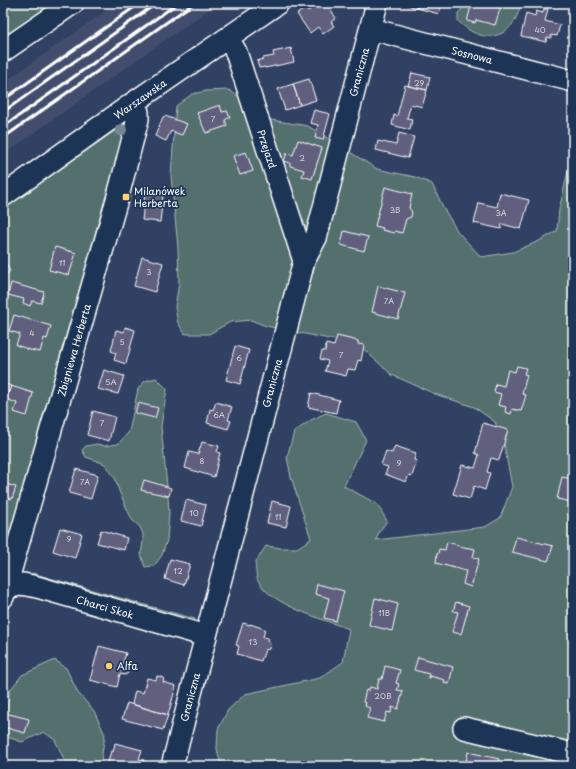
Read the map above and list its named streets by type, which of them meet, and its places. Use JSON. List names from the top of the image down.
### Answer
{
  "streets": {
    "street": [
      "Sosnowa",
      "Graniczna",
      "Warszawska",
      "Przejazd",
      "Zbigniewa Herberta",
      "Charci Skok"
    ]
  },
  "crossings": [
    ["Sosnowa", "Graniczna"],
    ["Graniczna", "Przejazd"],
    ["Graniczna", "Charci Skok"],
    ["Warszawska", "Przejazd"],
    ["Warszawska", "Zbigniewa Herberta"],
    ["Zbigniewa Herberta", "Charci Skok"]
  ],
  "places": {
    "transit": ["Milanówek Herberta"],
    "other": ["Alfa"]
  },
  "house_numbers": [
    "40",
    "29",
    "7",
    "2",
    "3B",
    "3A",
    "11",
    "3",
    "7A",
    "4",
    "5",
    "7",
    "6",
    "5A",
    "6A",
    "7",
    "8",
    "9",
    "7A",
    "10",
    "11",
    "9",
    "12",
    "11B",
    "13",
    "20B"
  ]
}
